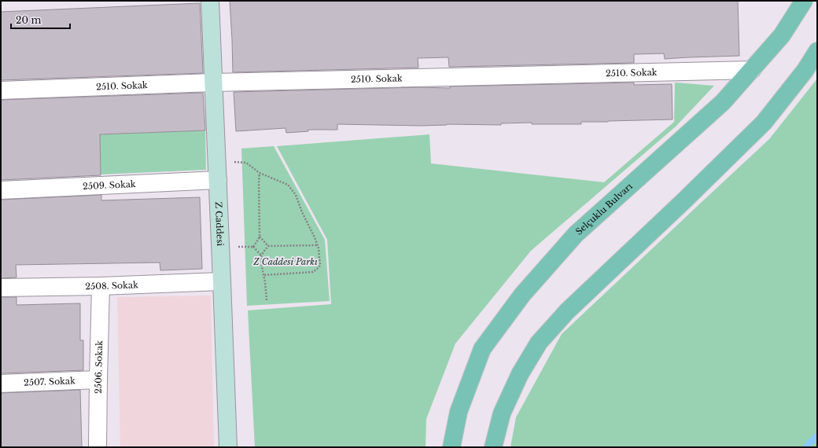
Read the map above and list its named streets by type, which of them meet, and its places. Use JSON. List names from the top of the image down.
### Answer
{
  "streets": {
    "main road": ["Selçuklu Bulvarı"],
    "street": [
      "2510. Sokak",
      "2509. Sokak",
      "Z Caddesi",
      "2508. Sokak",
      "2506. Sokak",
      "2507. Sokak"
    ]
  },
  "crossings": [
    ["2510. Sokak", "Selçuklu Bulvarı"],
    ["2510. Sokak", "Z Caddesi"],
    ["2509. Sokak", "Z Caddesi"],
    ["Z Caddesi", "2508. Sokak"],
    ["2508. Sokak", "2506. Sokak"],
    ["2506. Sokak", "2507. Sokak"]
  ],
  "parks": ["Z Caddesi Parkı"],
  "scale_bar": "20 m"
}
